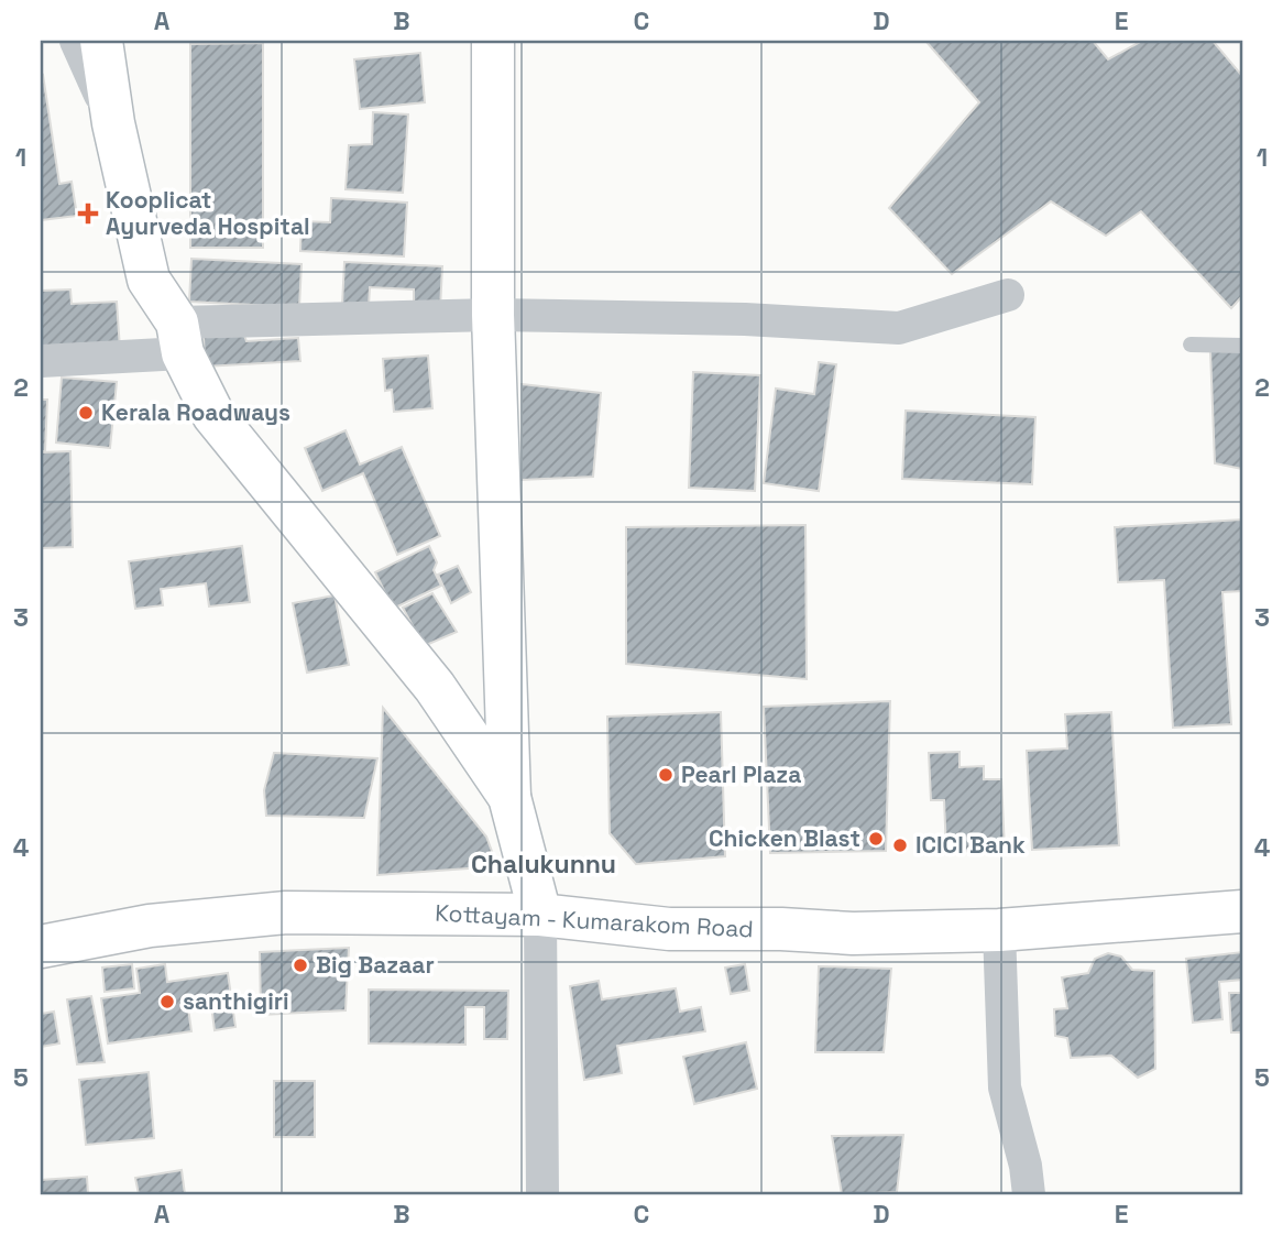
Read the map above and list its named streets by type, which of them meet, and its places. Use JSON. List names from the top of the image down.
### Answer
{
  "streets": {
    "main road": ["Kottayam - Kumarakom Road"]
  },
  "districts": ["Chalukunnu"],
  "places": {
    "health": ["Kooplicat Ayurveda Hospital"],
    "other": [
      "Kerala Roadways",
      "Pearl Plaza",
      "Chicken Blast",
      "ICICI Bank",
      "Big Bazaar",
      "santhigiri"
    ]
  },
  "grid": {
    "columns": [
      "A",
      "B",
      "C",
      "D",
      "E"
    ],
    "rows": [
      "1",
      "2",
      "3",
      "4",
      "5"
    ]
  }
}
